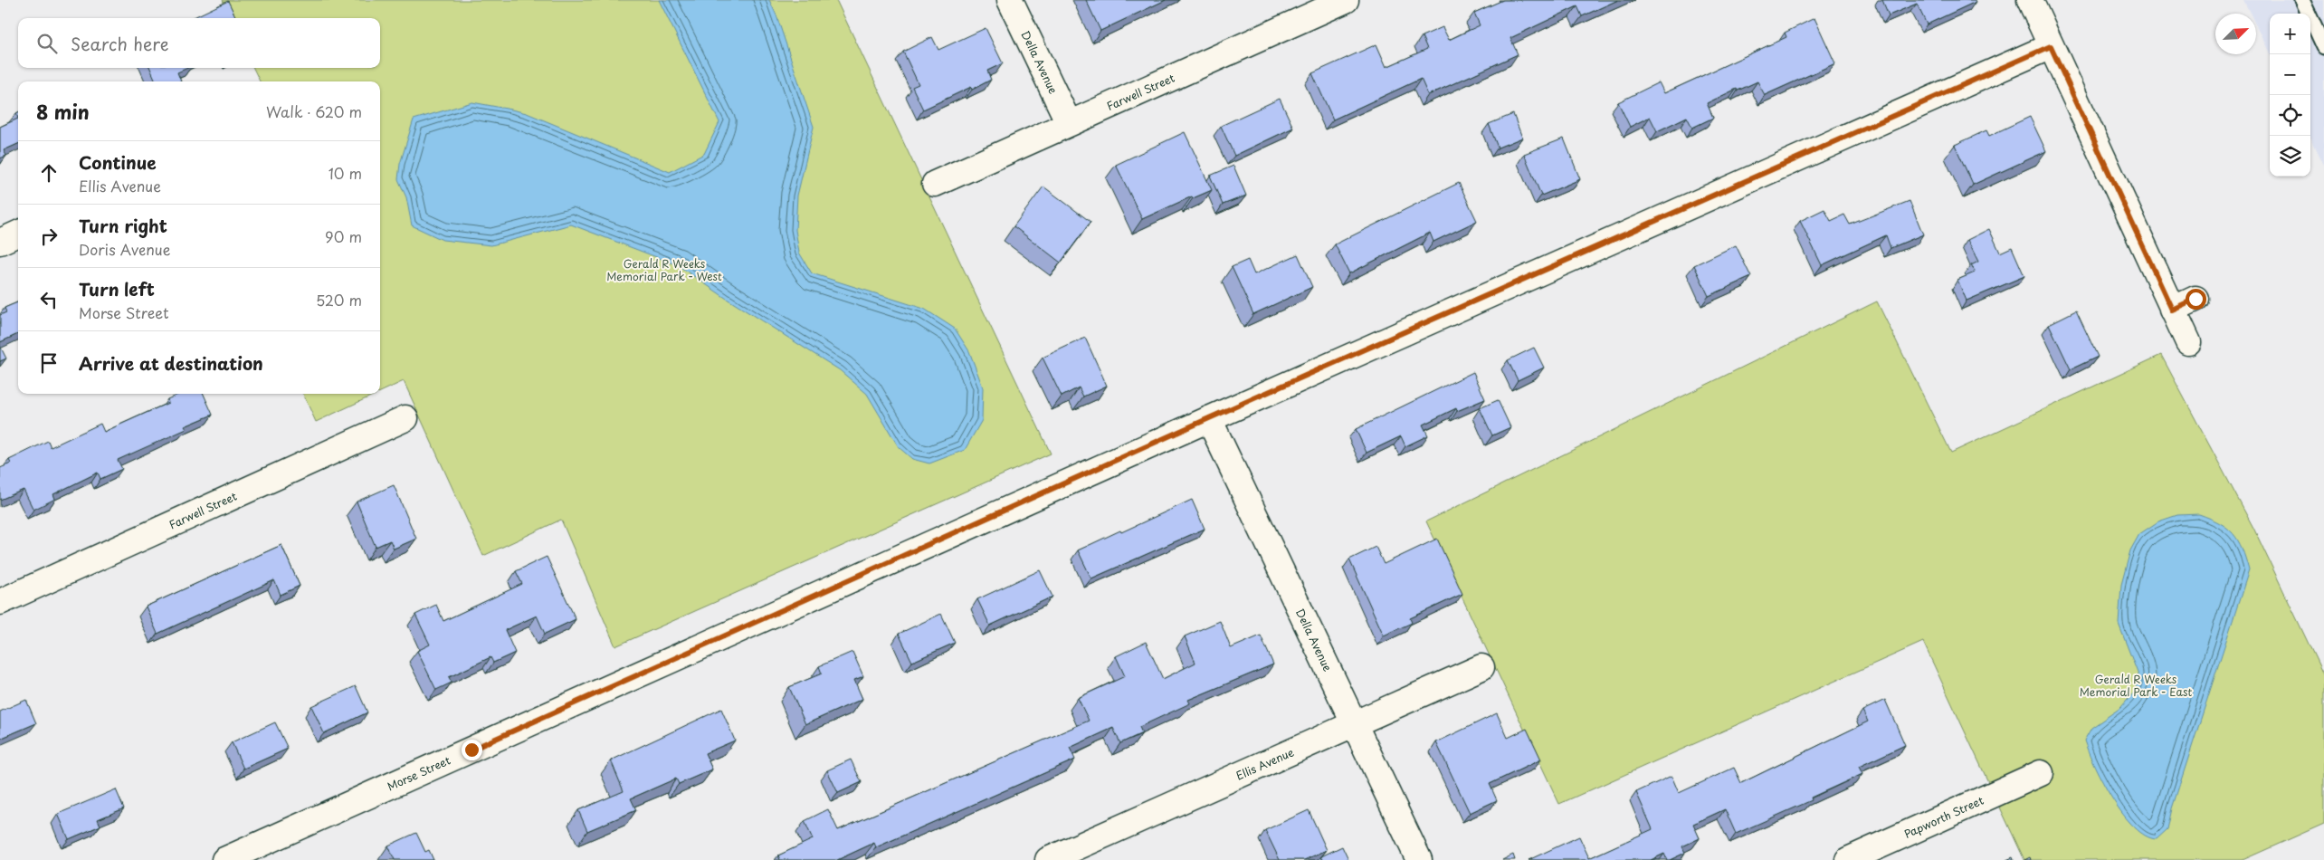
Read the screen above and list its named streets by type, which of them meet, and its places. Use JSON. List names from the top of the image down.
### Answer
{
  "streets": {
    "street": [
      "Della Avenue",
      "Farwell Street",
      "Ellis Avenue",
      "Morse Street",
      "Papworth Street"
    ]
  },
  "crossings": [
    ["Della Avenue", "Farwell Street"],
    ["Della Avenue", "Ellis Avenue"],
    ["Della Avenue", "Morse Street"]
  ],
  "parks": ["Gerald R Weeks Memorial Park - West", "Gerald R Weeks Memorial Park - East"],
  "north": "top right",
  "page": {
    "map_buttons": ["+", "−"],
    "search": "Search here",
    "heading": ["8 min", "Walk · 620 m"],
    "list": [
      ["Continue", "Ellis Avenue", "10 m"],
      ["Turn right", "Doris Avenue", "90 m"],
      ["Turn left", "Morse Street", "520 m"],
      "Arrive at destination"
    ]
  }
}
